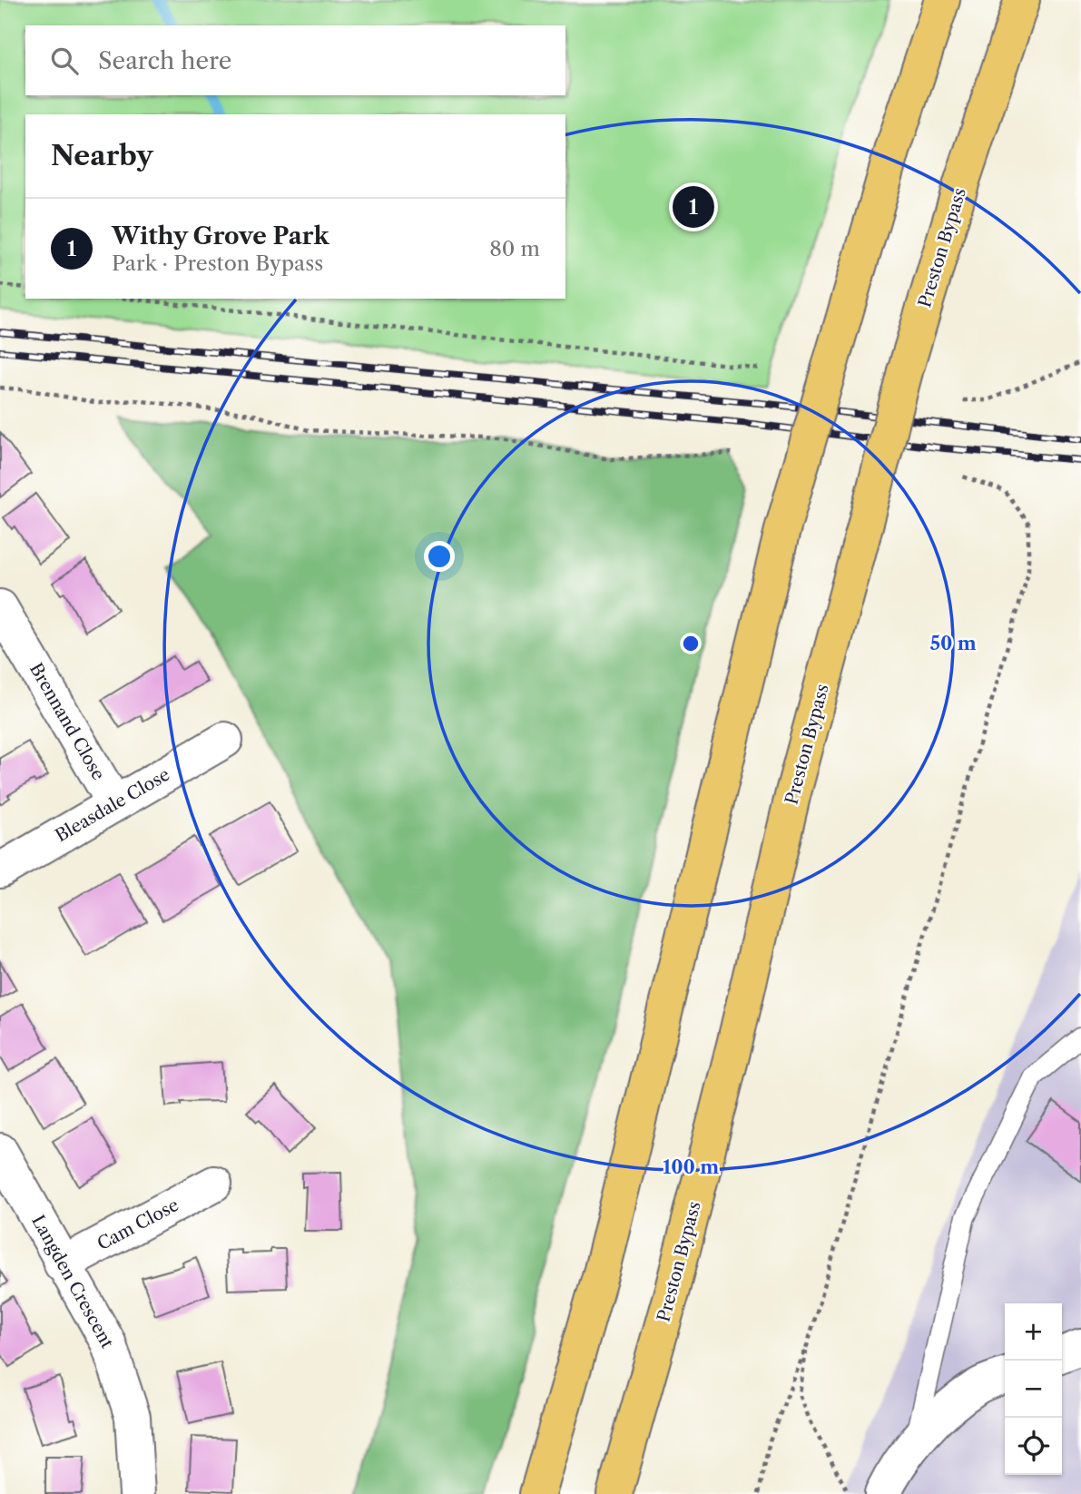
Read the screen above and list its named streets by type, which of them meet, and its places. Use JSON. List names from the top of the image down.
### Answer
{
  "streets": {
    "highway": ["Preston Bypass"],
    "street": [
      "Brennand Close",
      "Bleasdale Close",
      "Cam Close",
      "Langden Crescent"
    ]
  },
  "crossings": [
    ["Brennand Close", "Bleasdale Close"],
    ["Cam Close", "Langden Crescent"]
  ],
  "page": {
    "search": "Search here",
    "heading": "Nearby",
    "pins": "1",
    "list": [
      {
        "mark": "1",
        "name": "Withy Grove Park",
        "note": "Park · Preston Bypass",
        "value": "80 m"
      }
    ],
    "map_buttons": ["+", "−"]
  },
  "rings": ["50 m", "100 m"]
}
